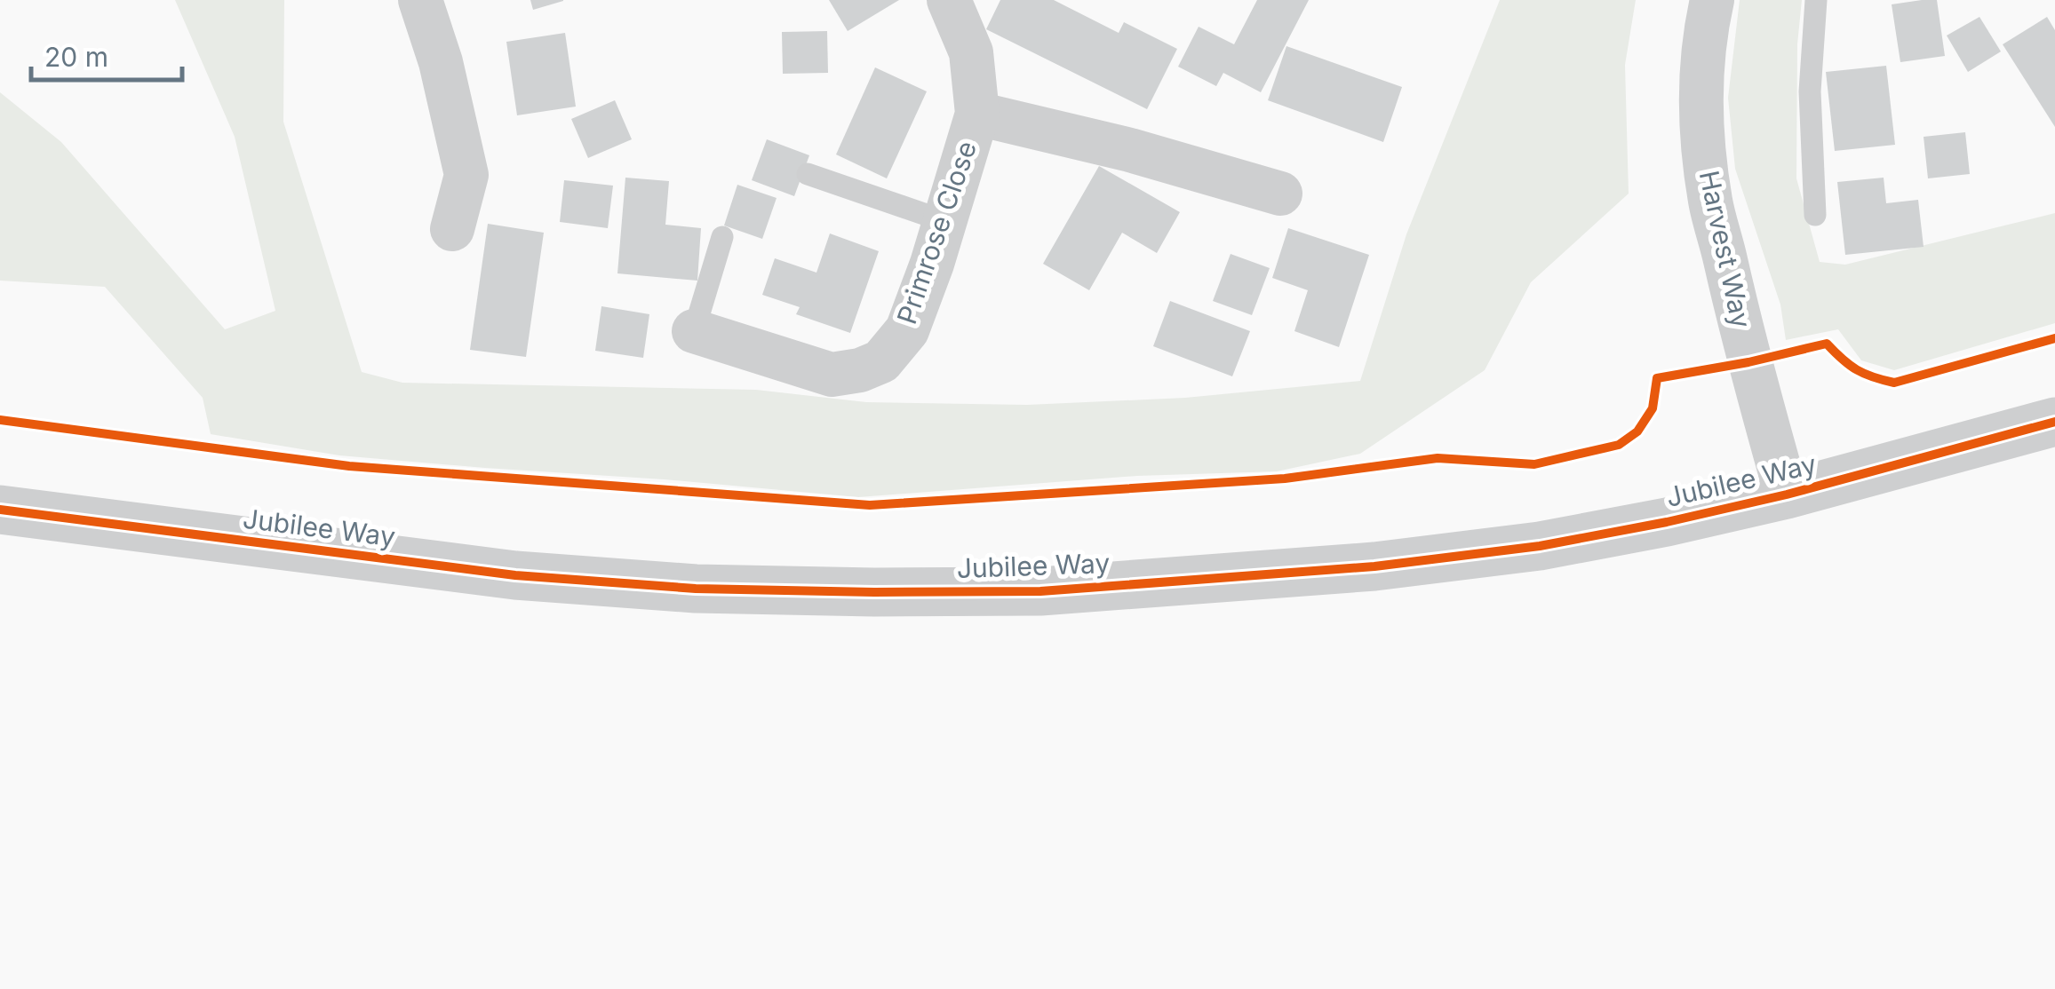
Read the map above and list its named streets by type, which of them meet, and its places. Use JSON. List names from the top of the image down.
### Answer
{
  "streets": {
    "street": ["Primrose Close", "Harvest Way", "Jubilee Way"]
  },
  "crossings": [
    ["Harvest Way", "Jubilee Way"]
  ],
  "scale_bar": "20 m"
}
